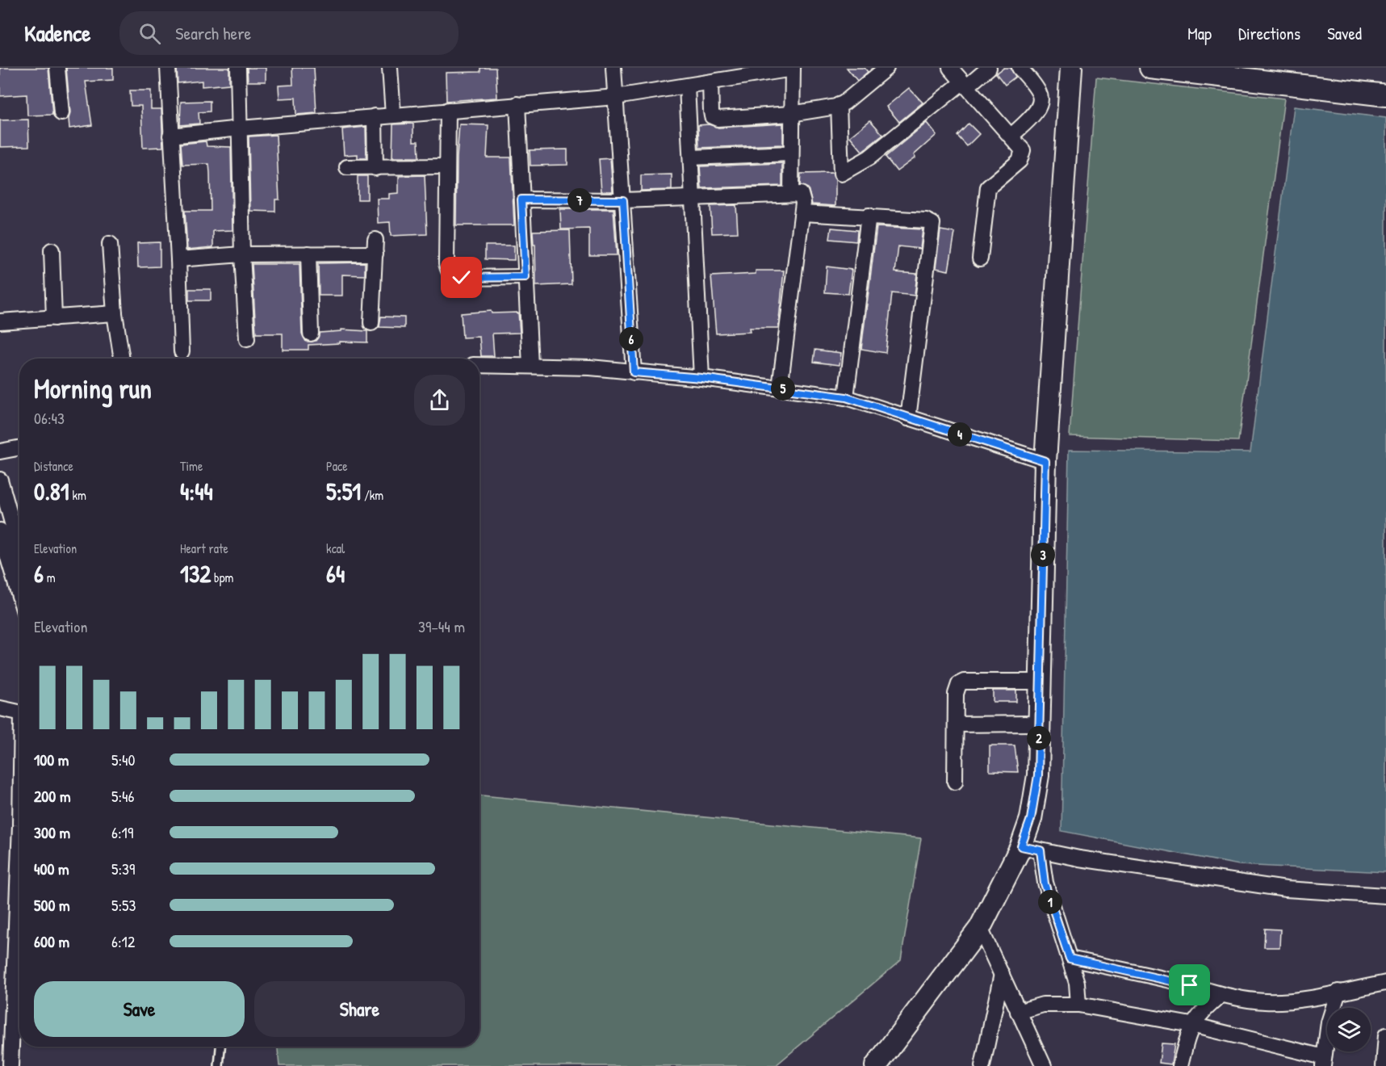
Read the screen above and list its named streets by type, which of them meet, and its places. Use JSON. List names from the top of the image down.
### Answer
{
  "page": {
    "header": "Kadence",
    "search": "Search here",
    "nav": ["Map", "Directions", "Saved"],
    "pins": [
      "7",
      "6",
      "5",
      "4",
      "3",
      "2",
      "1"
    ],
    "heading": ["Morning run", "06:43"],
    "stats": [
      ["Distance", "0.81 km"],
      ["Time", "4:44"],
      ["Pace", "5:51 /km"],
      ["Elevation", "6 m"],
      ["Heart rate", "132 bpm"],
      ["kcal", "64"]
    ],
    "chart": ["Elevation", "39–44 m"],
    "list": [
      {
        "name": "100 m",
        "note": "5:40"
      },
      {
        "name": "200 m",
        "note": "5:46"
      },
      {
        "name": "300 m",
        "note": "6:19"
      },
      {
        "name": "400 m",
        "note": "5:39"
      },
      {
        "name": "500 m",
        "note": "5:53"
      },
      {
        "name": "600 m",
        "note": "6:12"
      }
    ],
    "buttons": ["Save", "Share"]
  }
}
